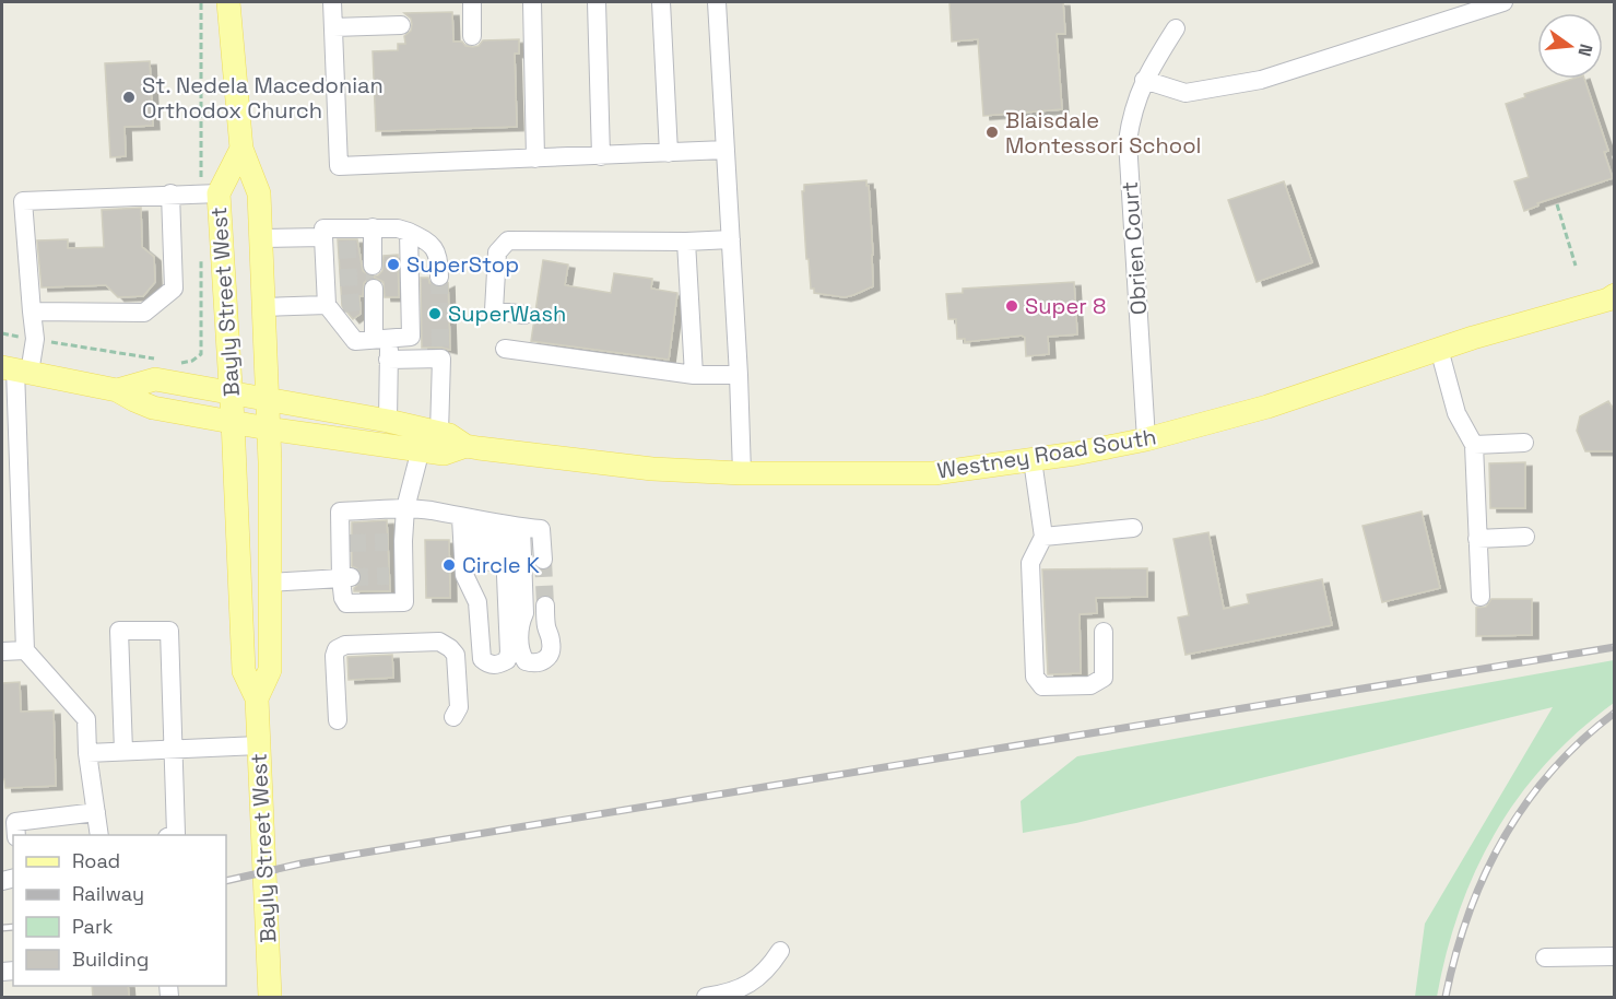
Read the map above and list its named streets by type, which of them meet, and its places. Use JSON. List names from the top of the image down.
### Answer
{
  "streets": {
    "main road": ["Bayly Street West", "Westney Road South"],
    "street": ["Obrien Court"]
  },
  "crossings": [
    ["Obrien Court", "Westney Road South"],
    ["Bayly Street West", "Westney Road South"]
  ],
  "places": [
    "St. Nedela Macedonian Orthodox Church",
    "Blaisdale Montessori School",
    "SuperStop",
    "Super 8",
    "SuperWash",
    "Circle K"
  ],
  "legend": [
    "Road",
    "Railway",
    "Park",
    "Building"
  ],
  "north": "right"
}
